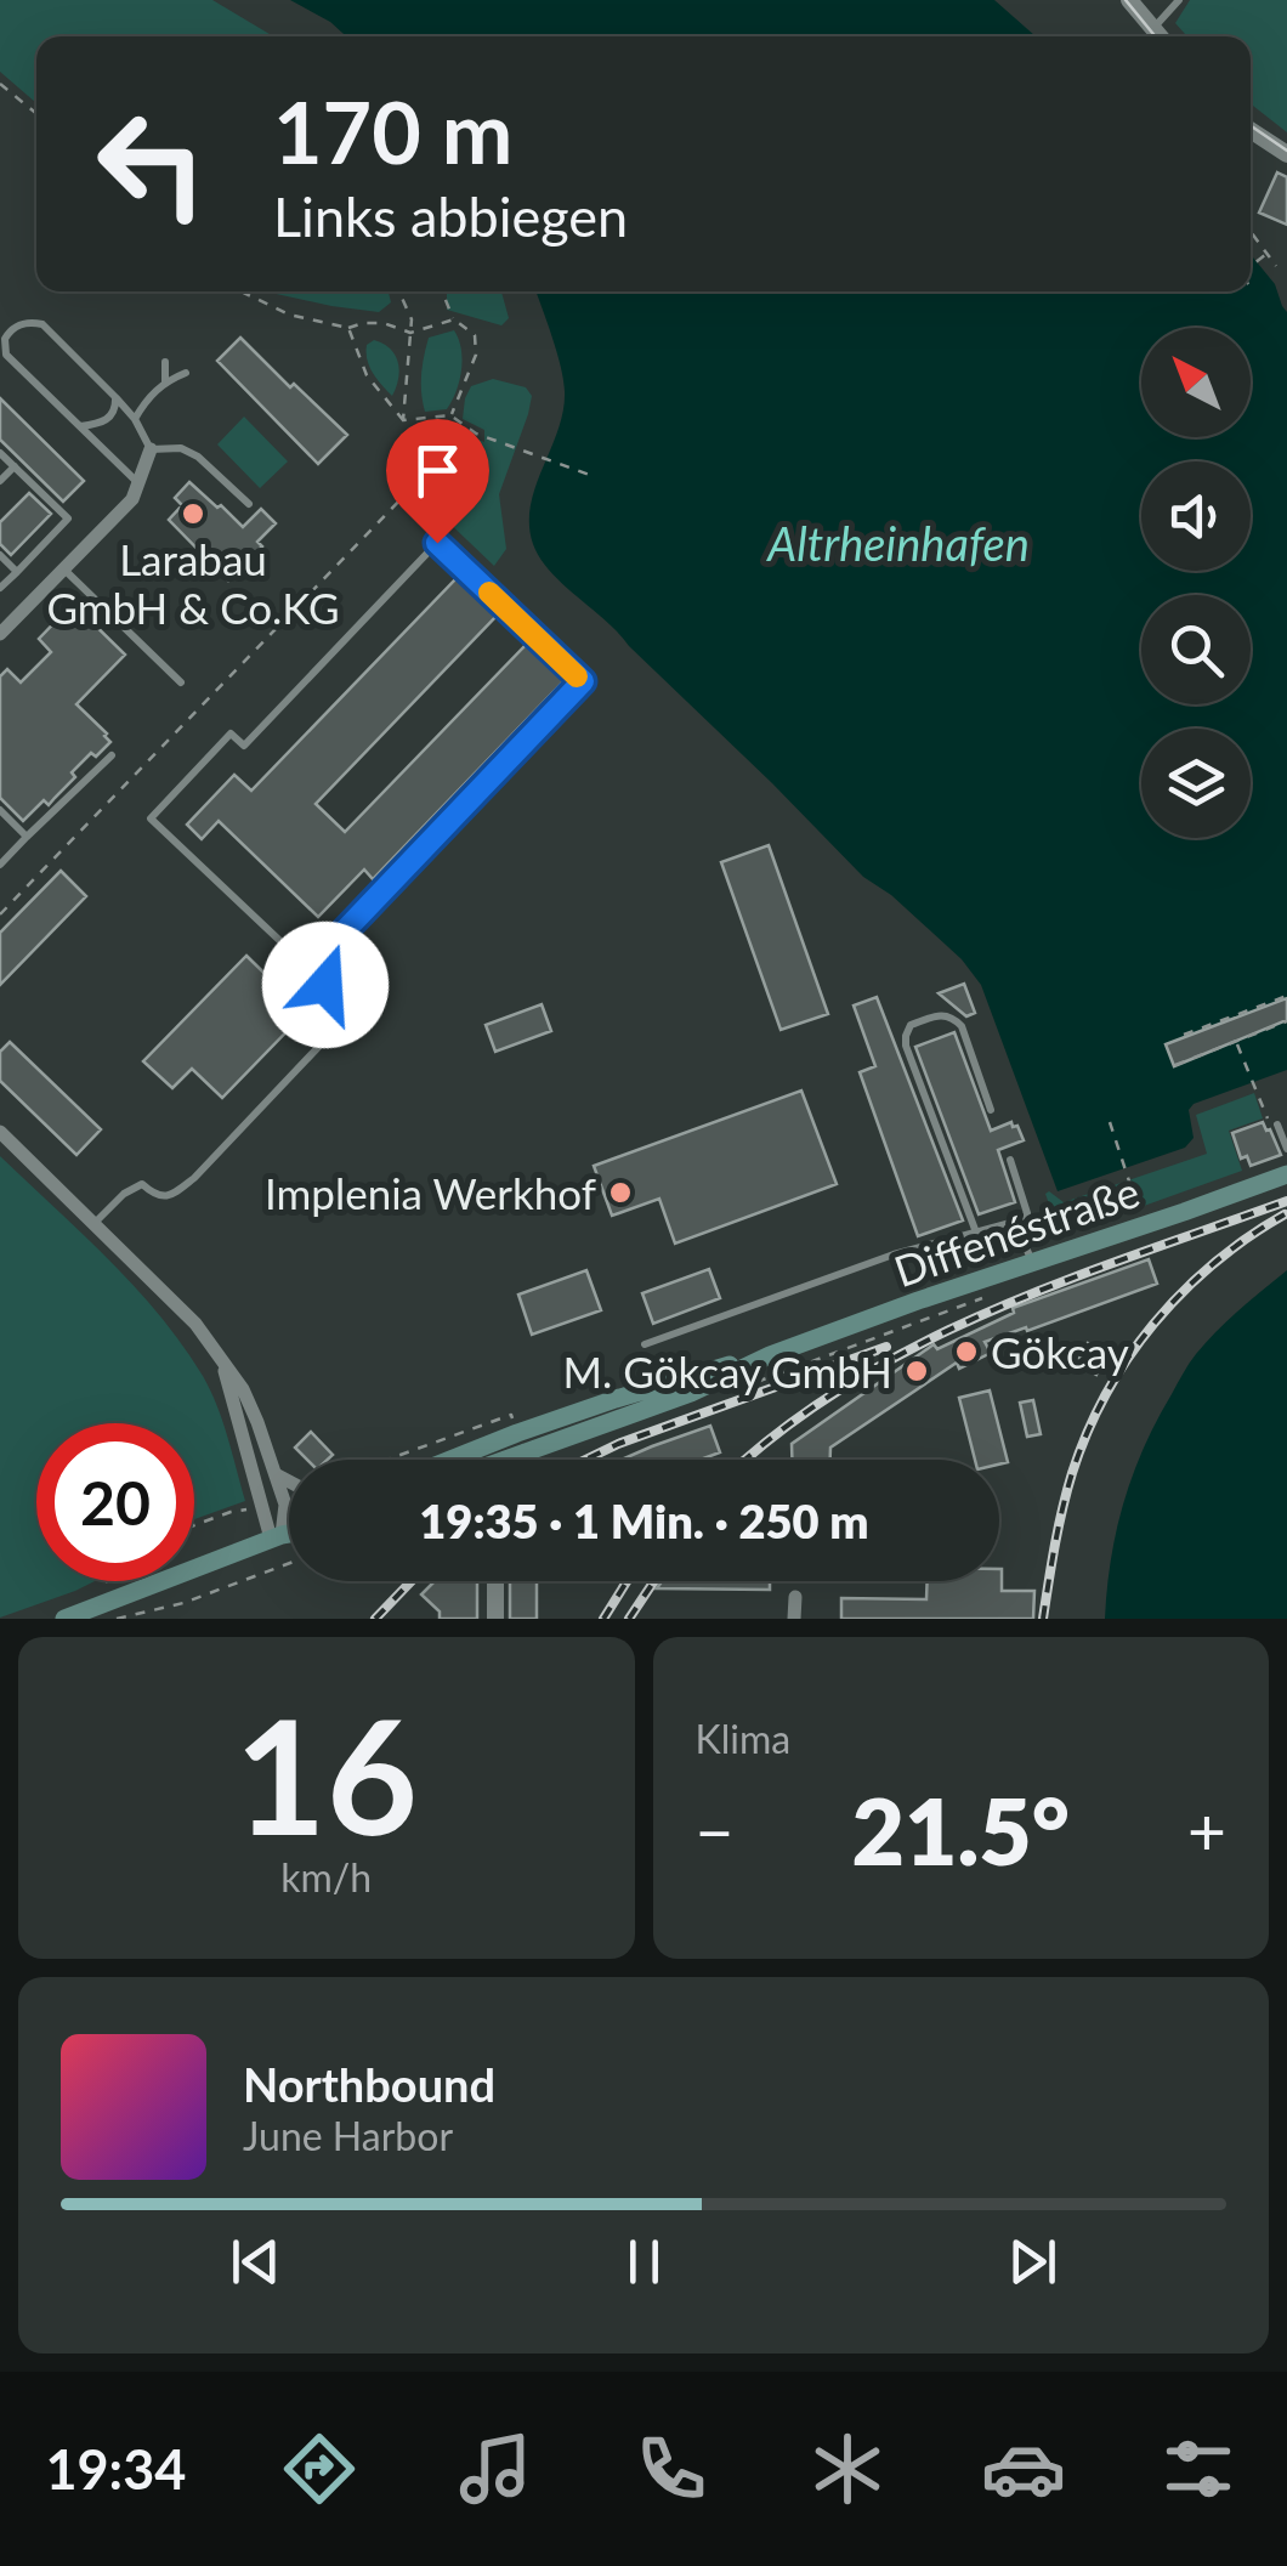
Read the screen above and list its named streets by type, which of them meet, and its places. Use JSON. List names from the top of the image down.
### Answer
{
  "streets": {
    "main road": ["Diffenéstraße"]
  },
  "water": ["Altrheinhafen"],
  "places": [
    "Larabau GmbH & Co.KG",
    "Implenia Werkhof",
    "Gökcay",
    "M. Gökcay GmbH"
  ],
  "north": "top left",
  "page": {
    "turn": ["170 m", "Links abbiegen"],
    "limit": "20",
    "trip": "19:35 · 1 Min. · 250 m",
    "tile": [
      ["16", "km/h"],
      "Klima"
    ],
    "heat": ["−", "21.5°", "+"],
    "song": ["Northbound", "June Harbor"],
    "tabs": "19:34"
  }
}
